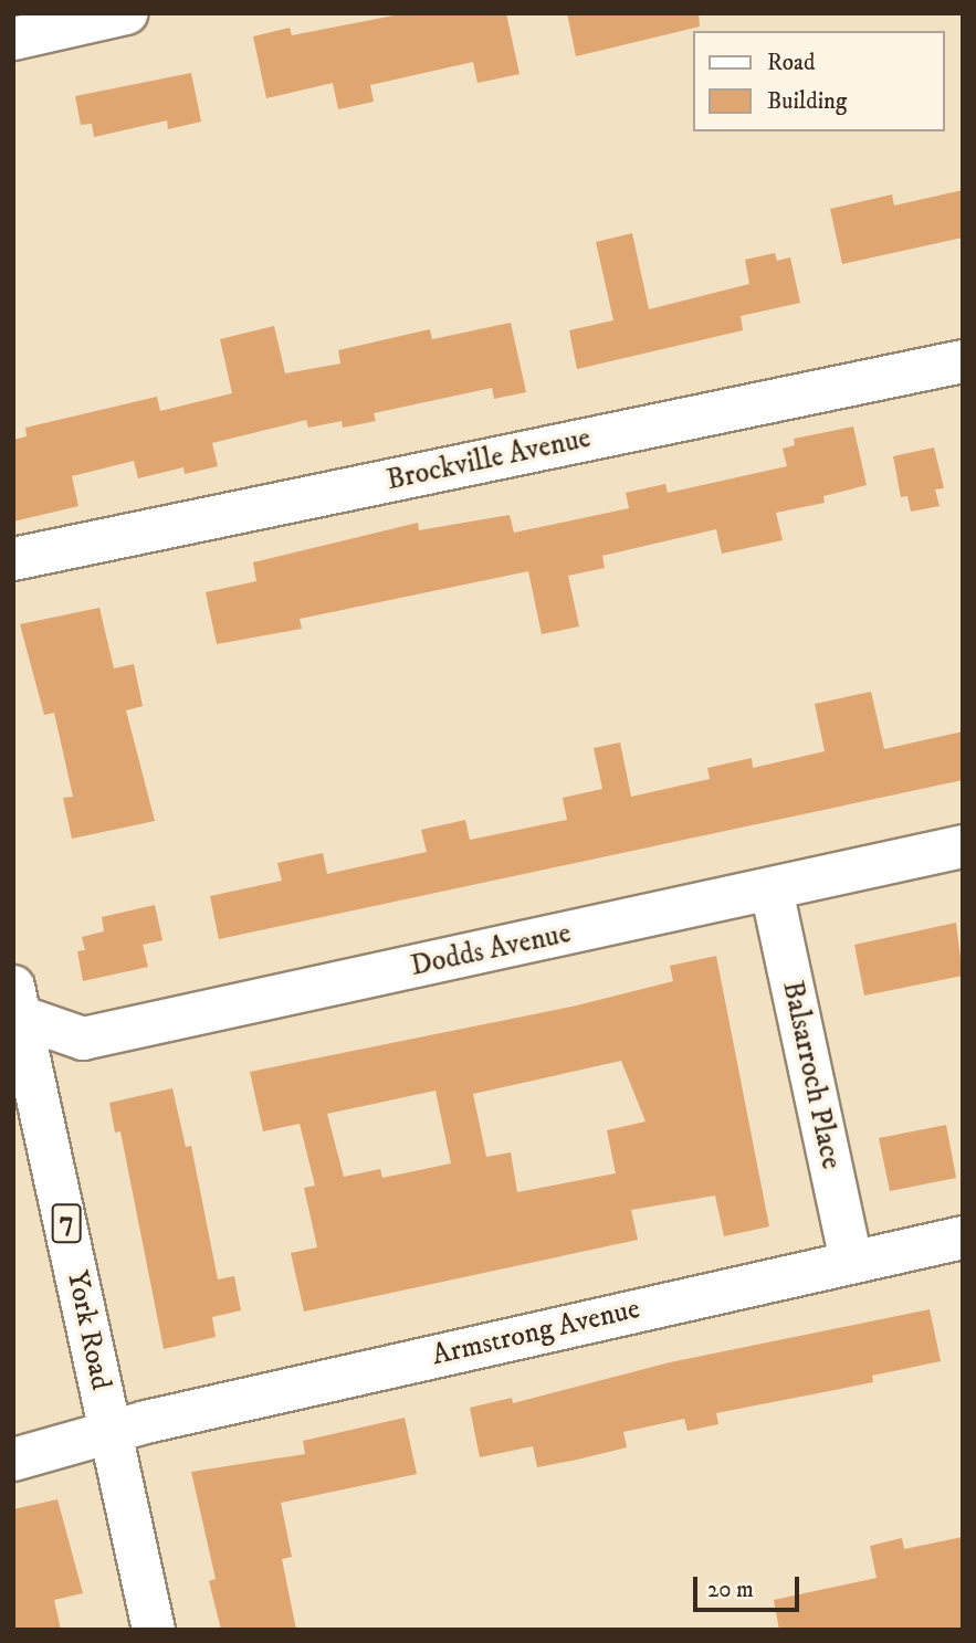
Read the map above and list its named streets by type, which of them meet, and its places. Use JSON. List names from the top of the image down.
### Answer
{
  "streets": {
    "street": [
      "Brockville Avenue",
      "Dodds Avenue",
      "Balsarroch Place",
      "7",
      "York Road",
      "Armstrong Avenue"
    ]
  },
  "crossings": [
    ["Dodds Avenue", "Balsarroch Place"],
    ["Dodds Avenue", "York Road"],
    ["Balsarroch Place", "Armstrong Avenue"],
    ["York Road", "Armstrong Avenue"]
  ],
  "legend": ["Road", "Building"],
  "scale_bar": "20 m"
}
